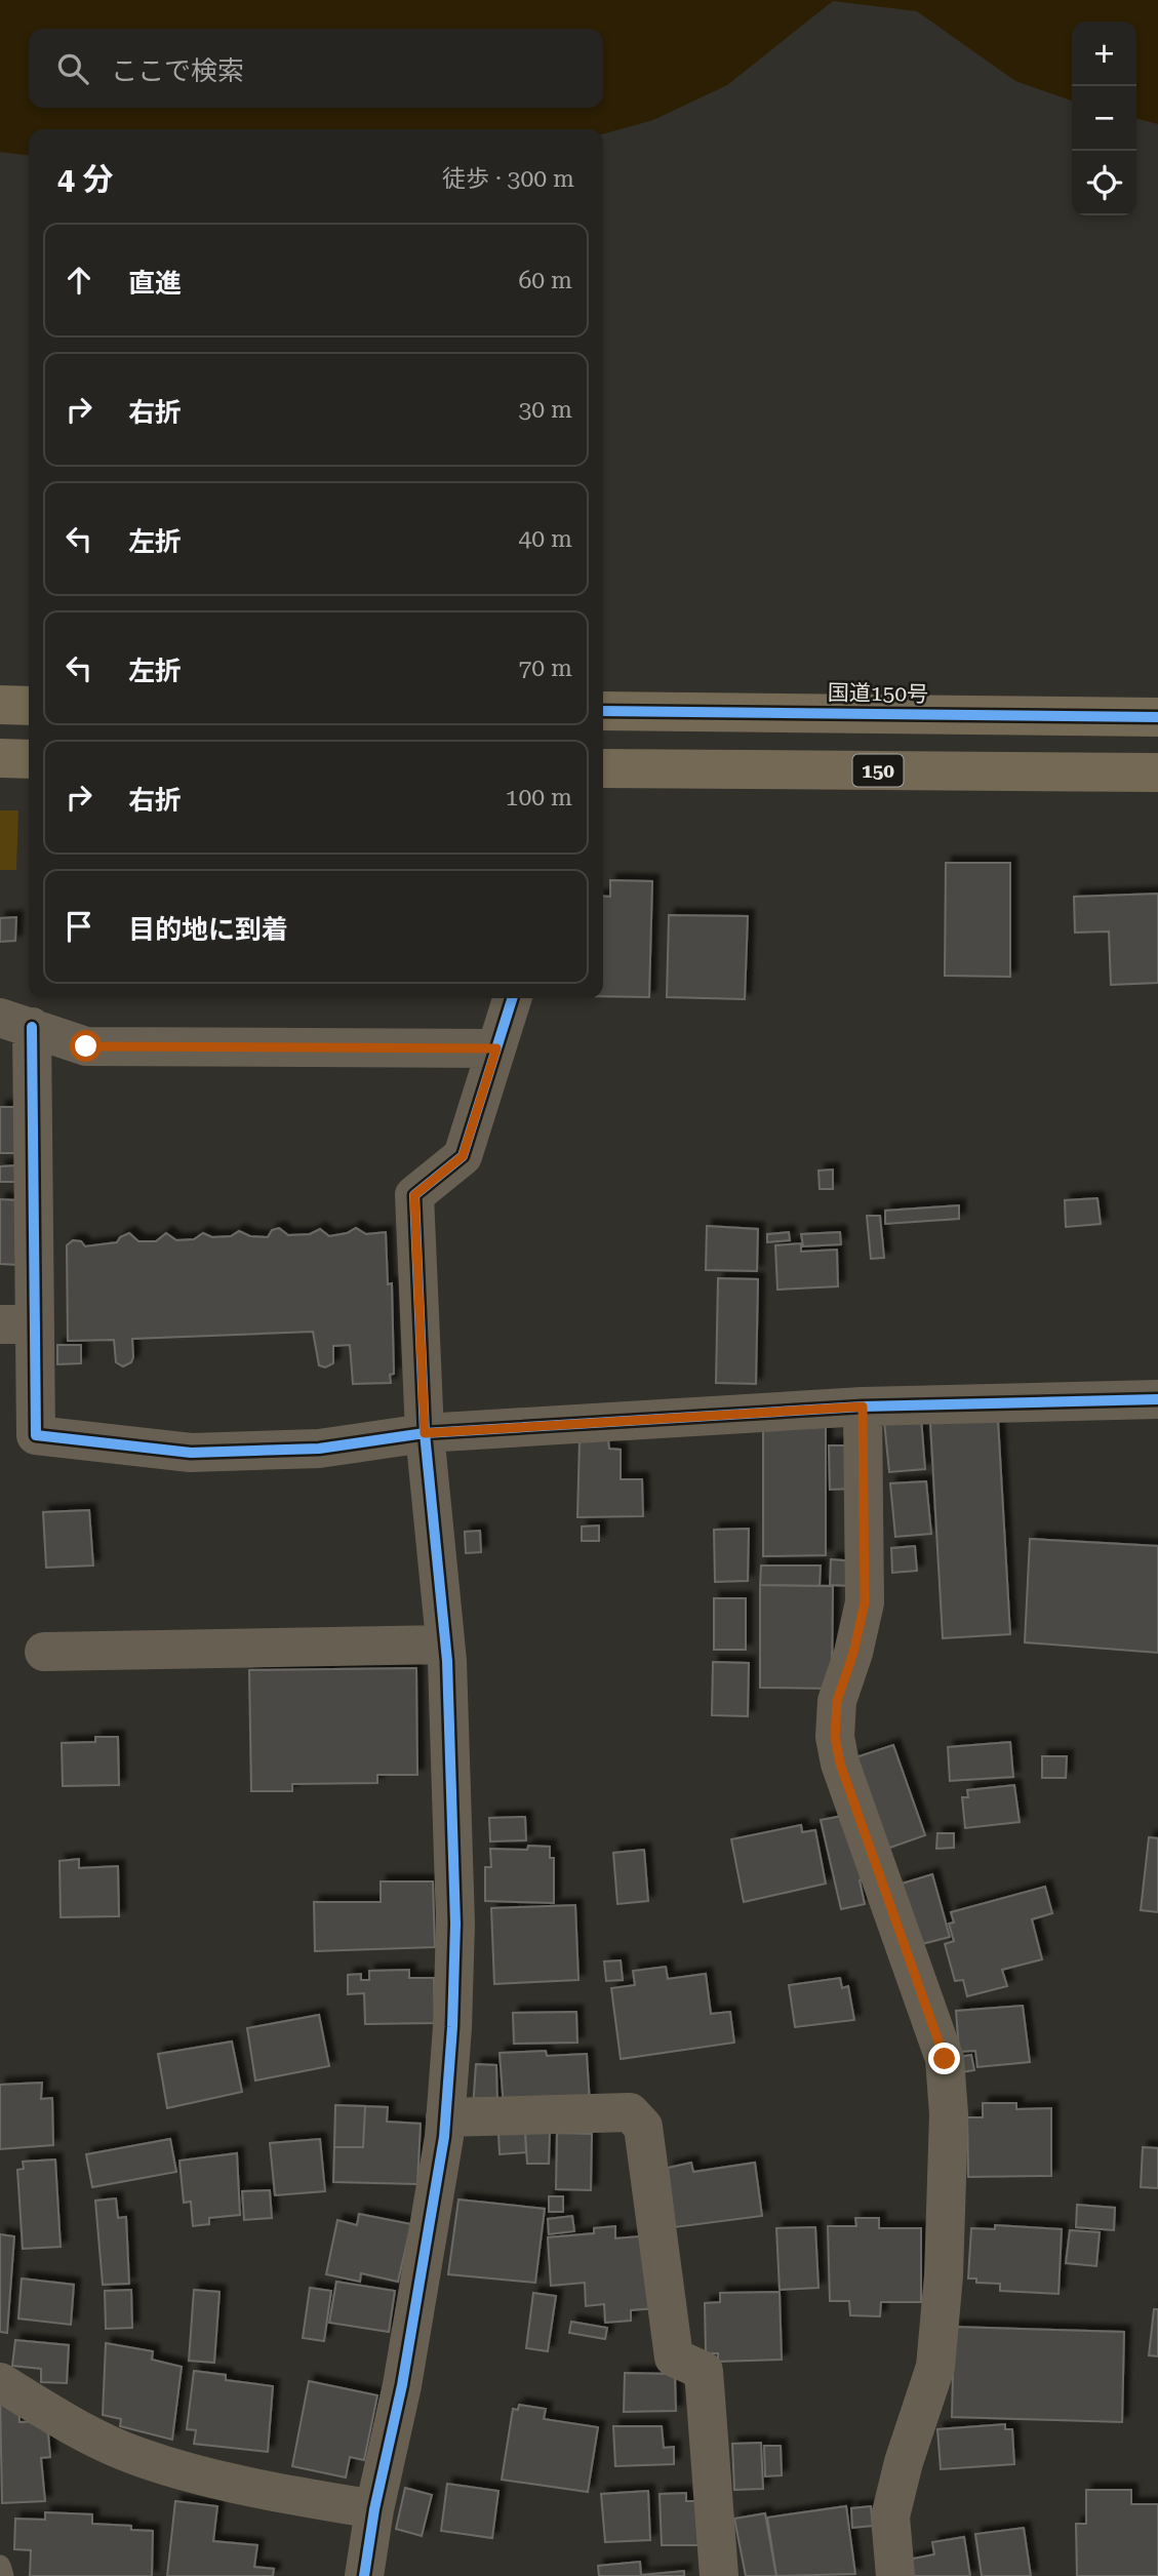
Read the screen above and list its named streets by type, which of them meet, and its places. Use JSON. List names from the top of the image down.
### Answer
{
  "streets": {
    "highway": ["国道150号", "150"]
  },
  "page": {
    "map_buttons": ["+", "−"],
    "search": "ここで検索",
    "heading": ["4 分", "徒歩 · 300 m"],
    "list": [
      ["直進", "60 m"],
      ["右折", "30 m"],
      ["左折", "40 m"],
      ["左折", "70 m"],
      ["右折", "100 m"],
      "目的地に到着"
    ]
  }
}
